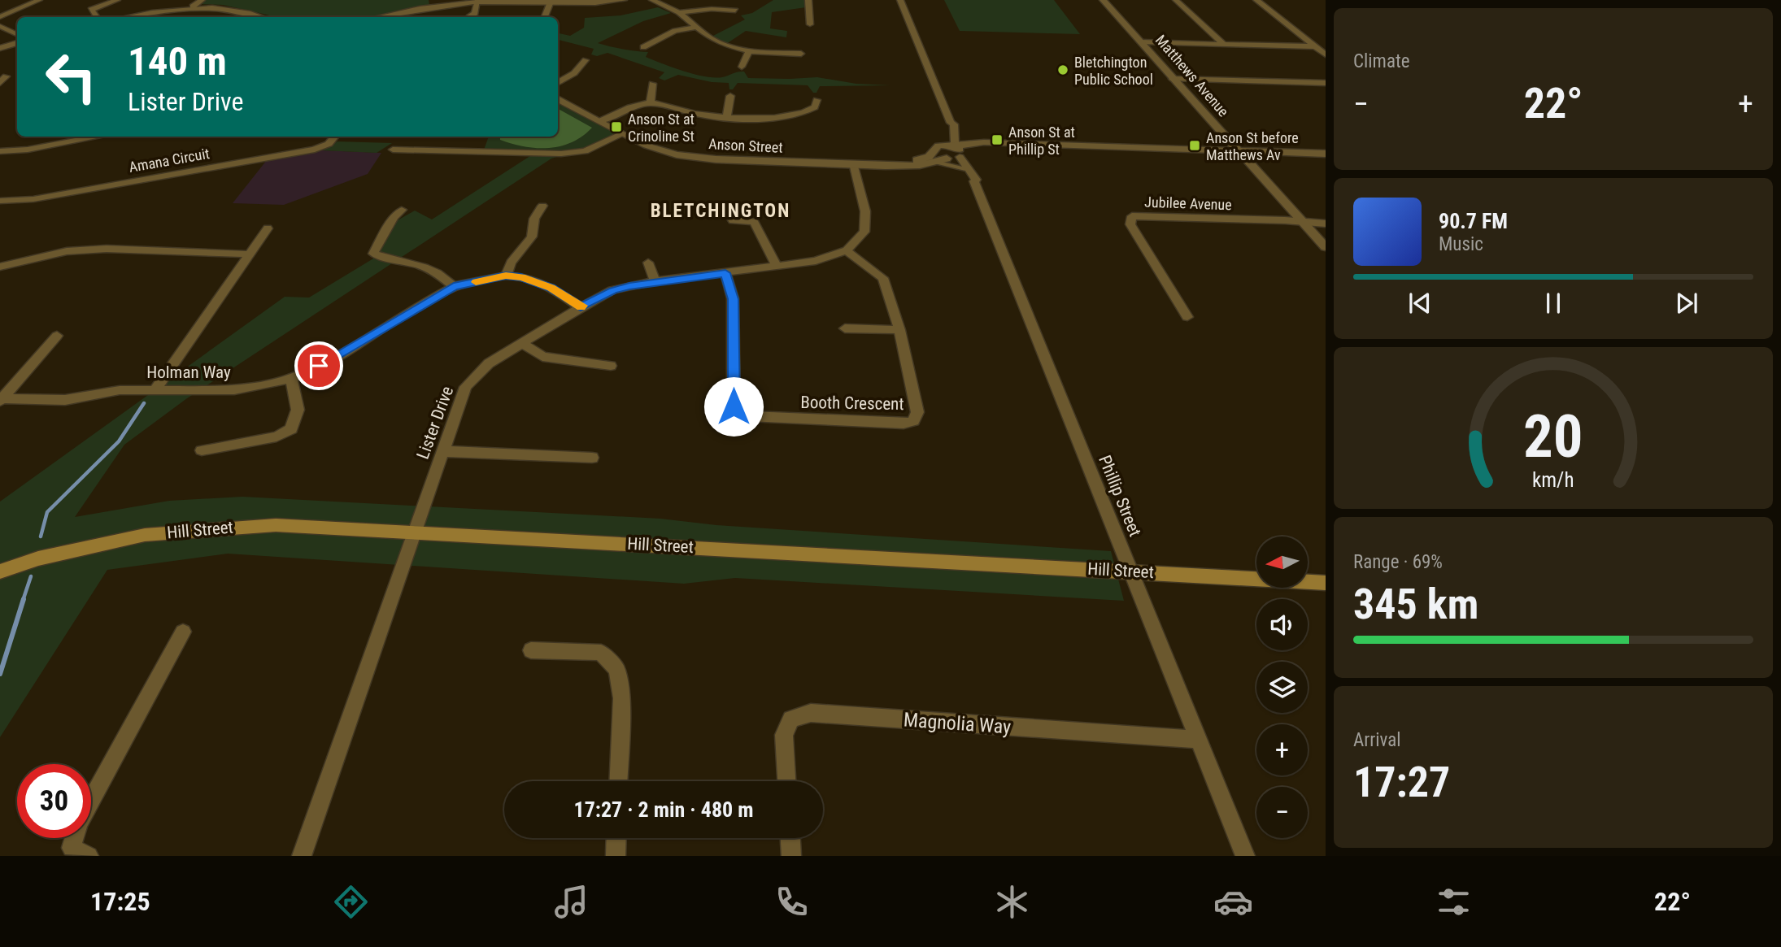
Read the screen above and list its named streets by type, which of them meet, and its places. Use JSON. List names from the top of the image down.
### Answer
{
  "streets": {
    "main road": ["Hill Street"],
    "street": [
      "Matthews Avenue",
      "Anson Street",
      "Amana Circuit",
      "Jubilee Avenue",
      "Holman Way",
      "Booth Crescent",
      "Lister Drive",
      "Phillip Street",
      "Magnolia Way"
    ]
  },
  "crossings": [
    ["Matthews Avenue", "Anson Street"],
    ["Matthews Avenue", "Jubilee Avenue"],
    ["Anson Street", "Phillip Street"],
    ["Holman Way", "Lister Drive"],
    ["Booth Crescent", "Lister Drive"],
    ["Lister Drive", "Hill Street"],
    ["Phillip Street", "Hill Street"],
    ["Phillip Street", "Magnolia Way"]
  ],
  "districts": ["BLETCHINGTON"],
  "places": {
    "other": ["Bletchington Public School"],
    "transit": ["Anson St at Crinoline St", "Anson St at Phillip St", "Anson St before Matthews Av"]
  },
  "north": "left",
  "page": {
    "tile": [
      "Climate",
      ["Range · 69%", "345 km"],
      ["Arrival", "17:27"]
    ],
    "turn": ["140 m", "Lister Drive"],
    "heat": ["−", "22°", "+"],
    "song": ["90.7 FM", "Music"],
    "map_buttons": ["+", "−"],
    "limit": "30",
    "trip": "17:27 · 2 min · 480 m",
    "tabs": ["17:25", "22°"],
    "gauge": ["20", "km/h"]
  }
}
